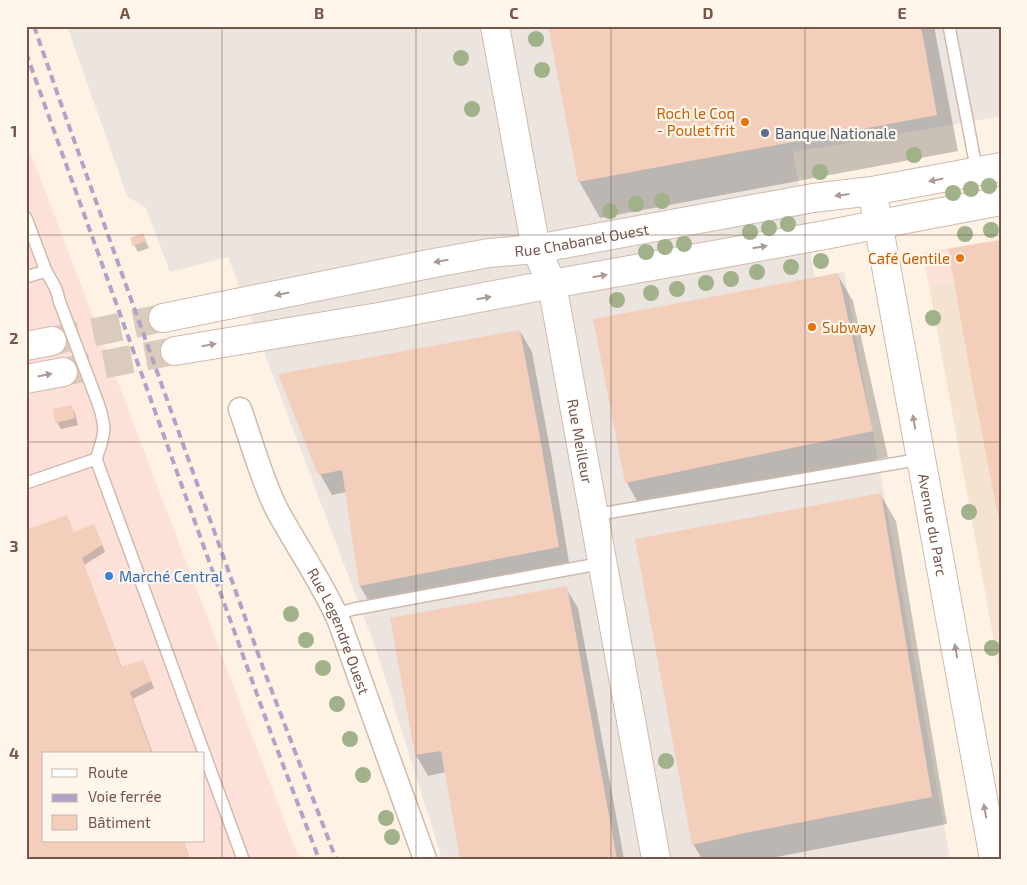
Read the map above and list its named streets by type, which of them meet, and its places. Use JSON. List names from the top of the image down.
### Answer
{
  "streets": {
    "street": [
      "Rue Chabanel Ouest",
      "Rue Meilleur",
      "Avenue du Parc",
      "Rue Legendre Ouest"
    ]
  },
  "crossings": [
    ["Rue Chabanel Ouest", "Rue Meilleur"],
    ["Rue Chabanel Ouest", "Avenue du Parc"]
  ],
  "one_way": ["Avenue du Parc"],
  "places": [
    "Roch le Coq - Poulet frit",
    "Banque Nationale",
    "Café Gentile",
    "Subway",
    "Marché Central"
  ],
  "legend": ["Route", "Voie ferrée", "Bâtiment"],
  "grid": {
    "columns": [
      "A",
      "B",
      "C",
      "D",
      "E"
    ],
    "rows": [
      "1",
      "2",
      "3",
      "4"
    ]
  }
}
